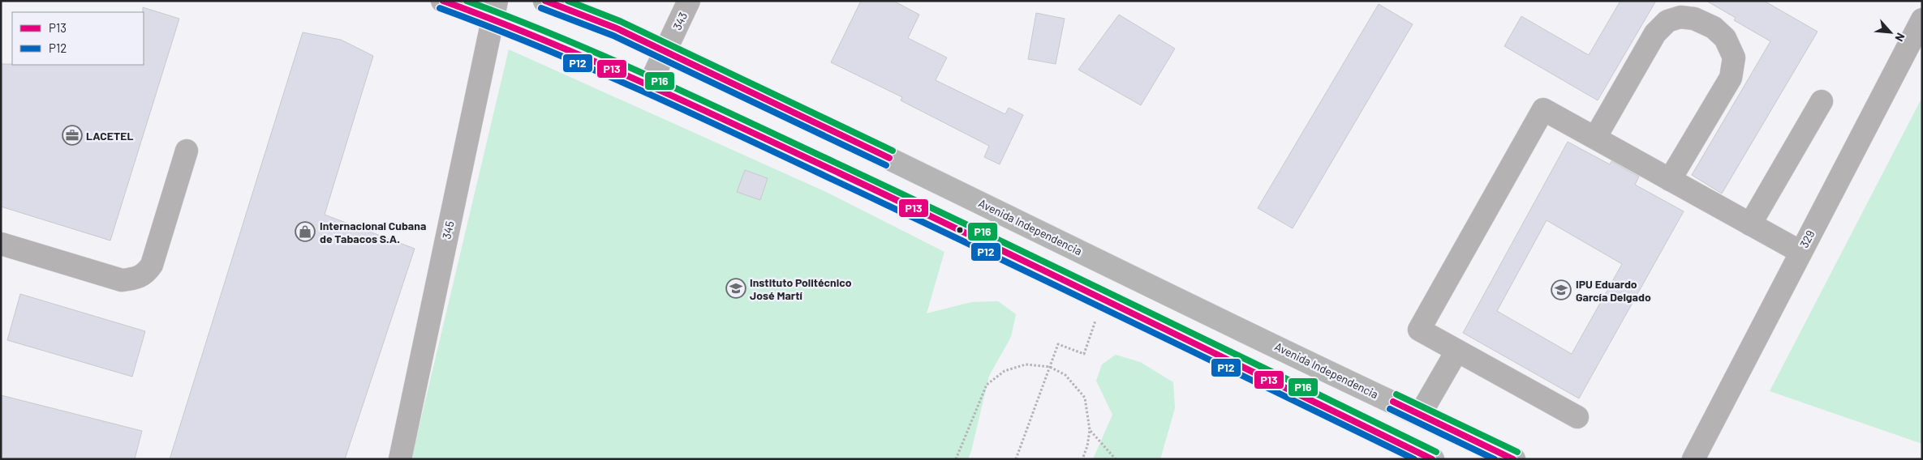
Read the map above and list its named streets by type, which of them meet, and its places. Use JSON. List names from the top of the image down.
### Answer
{
  "streets": {
    "main road": ["Avenida Independencia"],
    "street": ["343", "345", "329"]
  },
  "crossings": [
    ["343", "Avenida Independencia"]
  ],
  "places": {
    "office": ["LACETEL"],
    "shop": ["Internacional Cubana de Tabacos S.A."],
    "school or university": ["Instituto Politécnico José Martí", "IPU Eduardo García Delgado"]
  },
  "lines": ["transit line P13", "transit line P16", "transit line P12"],
  "legend": ["P13", "P12"],
  "north": "bottom right"
}
